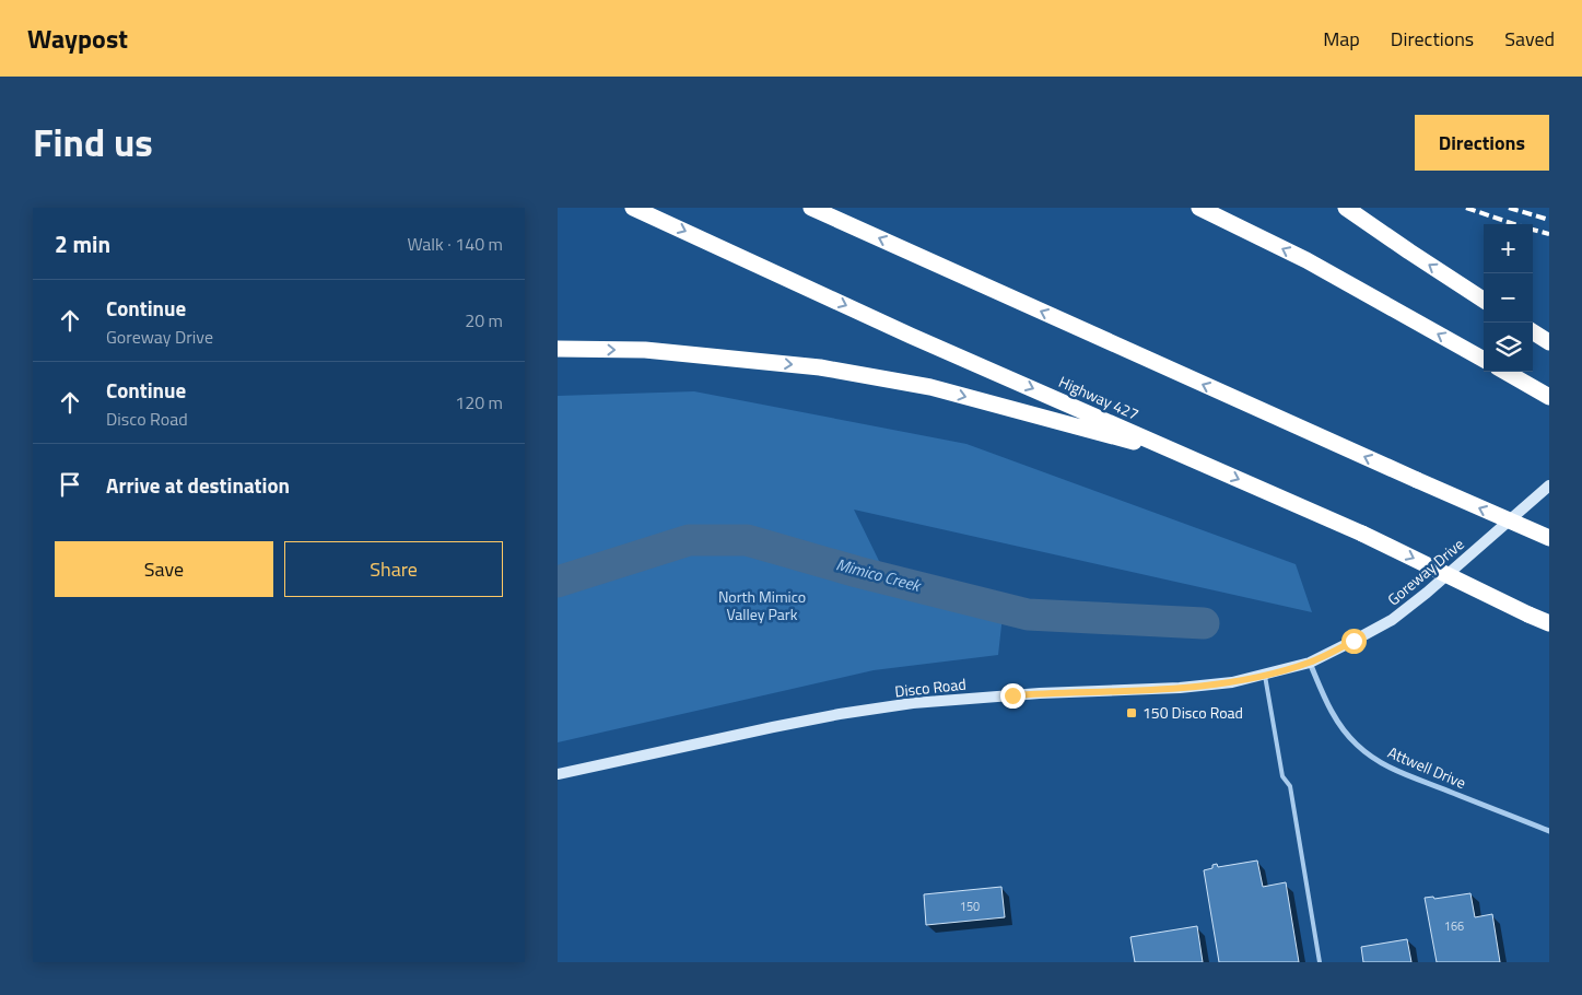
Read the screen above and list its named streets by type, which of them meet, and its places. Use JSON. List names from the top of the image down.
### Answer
{
  "streets": {
    "highway": ["Highway 427"],
    "main road": ["Goreway Drive", "Disco Road"],
    "street": ["Attwell Drive"]
  },
  "crossings": [
    ["Goreway Drive", "Disco Road"],
    ["Goreway Drive", "Attwell Drive"],
    ["Disco Road", "Attwell Drive"]
  ],
  "water": ["Mimico Creek"],
  "parks": ["North Mimico Valley Park"],
  "places": {
    "transit": ["150 Disco Road"]
  },
  "house_numbers": ["150", "166"],
  "page": {
    "header": "Waypost",
    "nav": ["Map", "Directions", "Saved"],
    "title": "Find us",
    "buttons": [
      "Directions",
      ["Save", "Share"]
    ],
    "heading": ["2 min", "Walk · 140 m"],
    "map_buttons": ["+", "−"],
    "list": [
      ["Continue", "Goreway Drive", "20 m"],
      ["Continue", "Disco Road", "120 m"],
      "Arrive at destination"
    ]
  }
}
